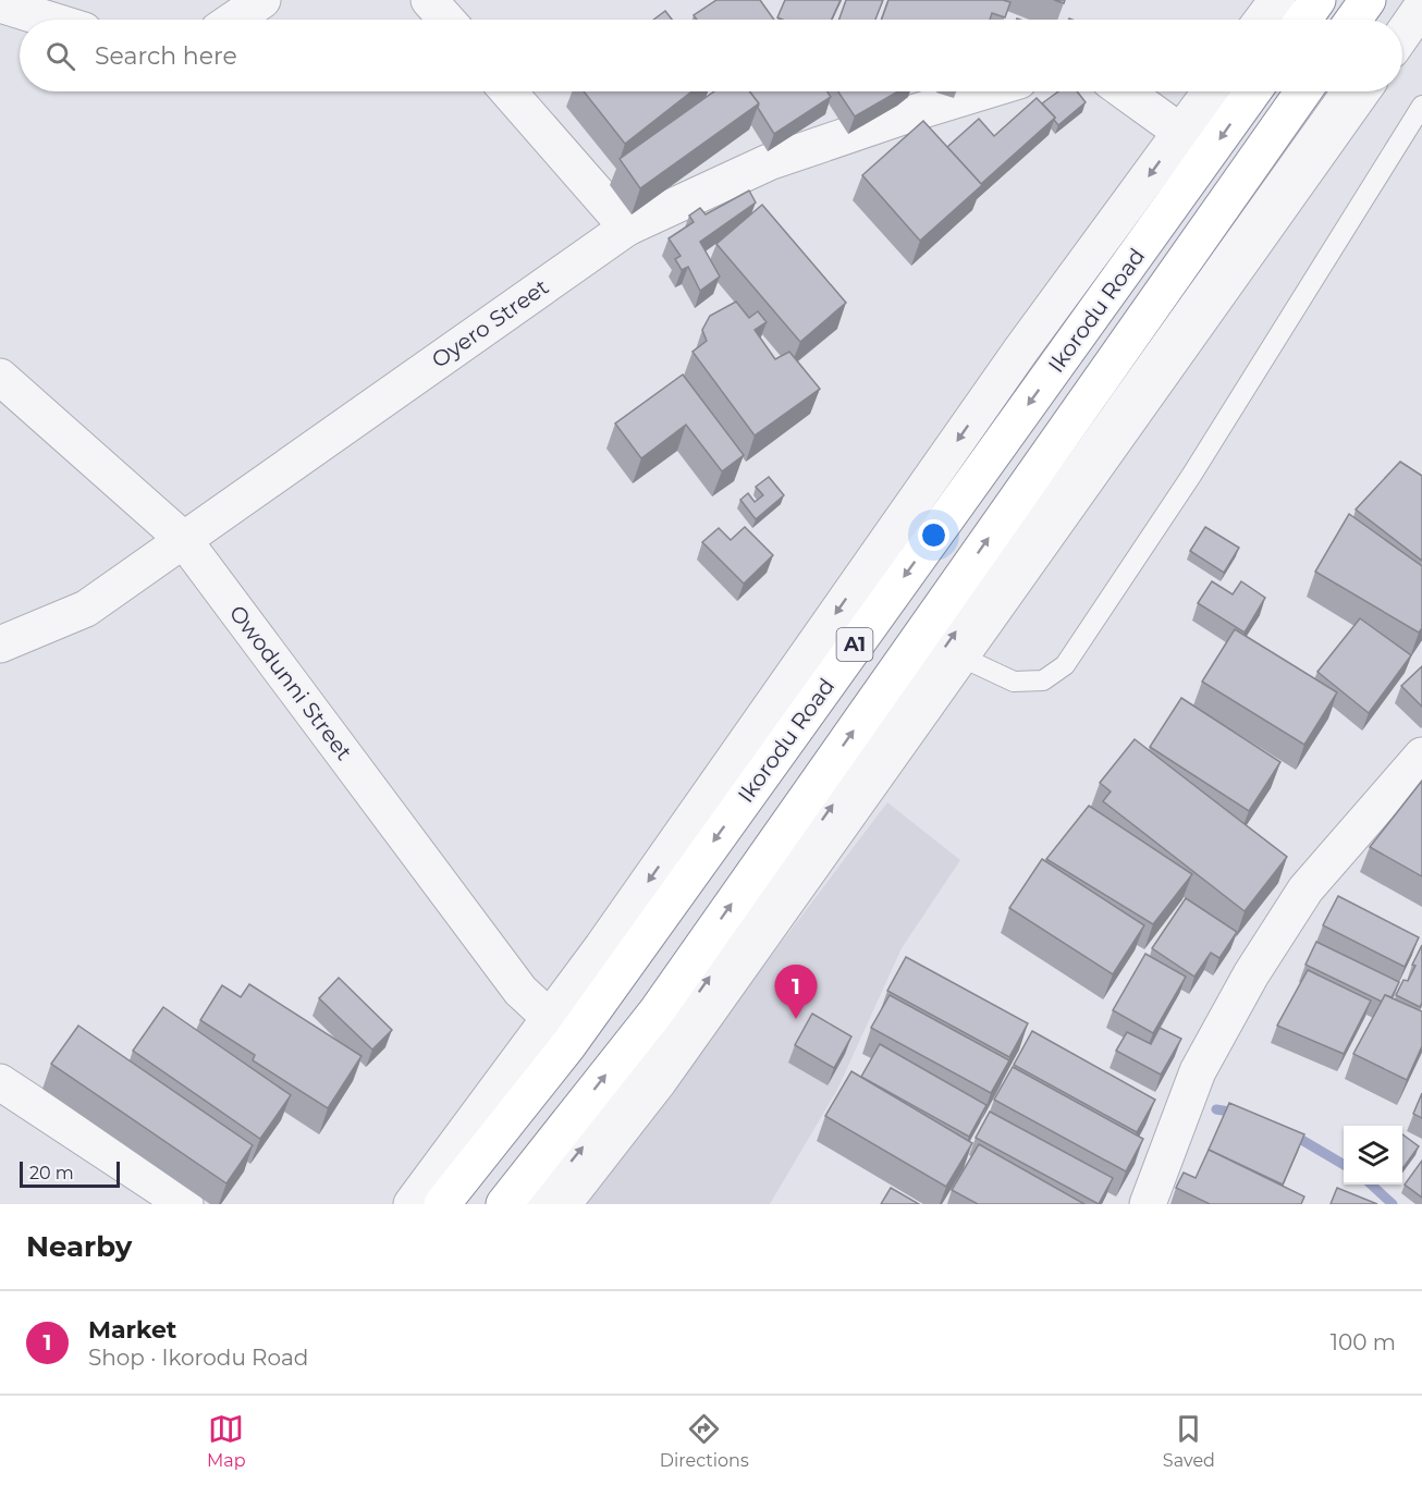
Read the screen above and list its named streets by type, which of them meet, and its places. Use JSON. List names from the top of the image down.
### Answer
{
  "streets": {
    "highway": ["Ikorodu Road", "A1"],
    "street": ["Oyero Street", "Owodunni Street"]
  },
  "crossings": [
    ["Ikorodu Road", "Owodunni Street"],
    ["Oyero Street", "Owodunni Street"]
  ],
  "scale_bar": "20 m",
  "page": {
    "search": "Search here",
    "pins": "1",
    "scale": "20 m",
    "heading": "Nearby",
    "list": [
      {
        "mark": "1",
        "name": "Market",
        "note": "Shop · Ikorodu Road",
        "value": "100 m"
      }
    ],
    "nav": ["Map", "Directions", "Saved"]
  }
}
